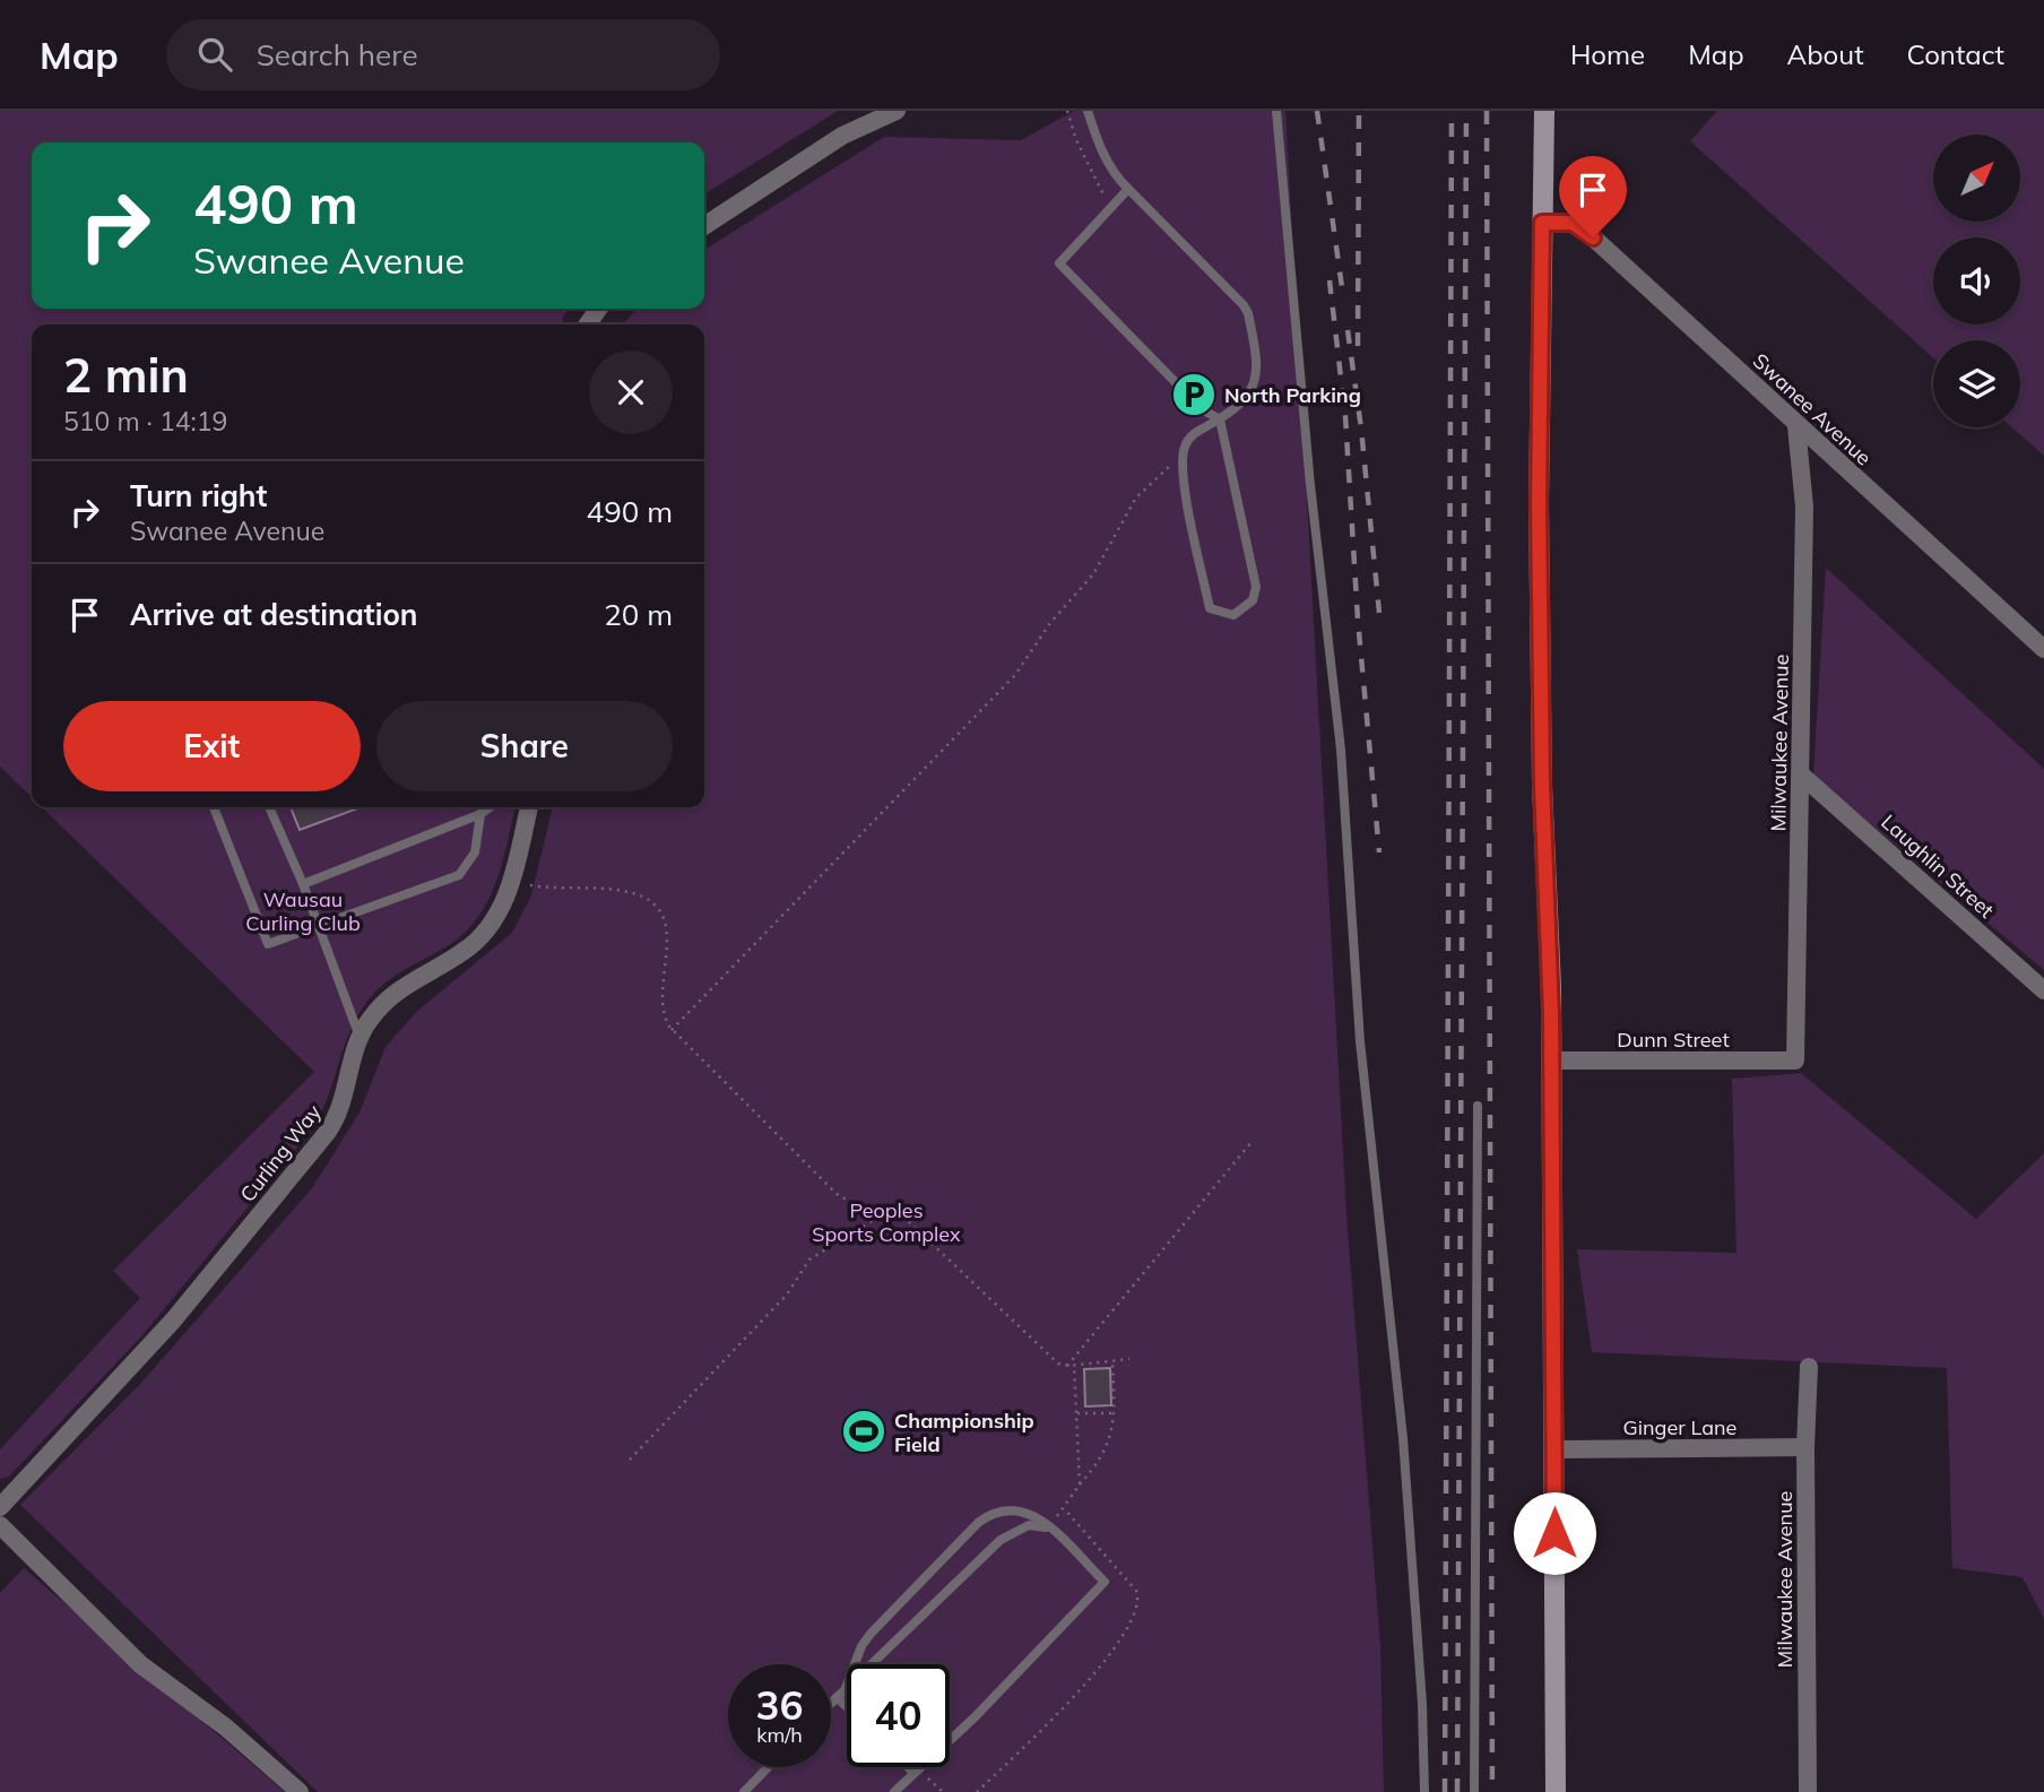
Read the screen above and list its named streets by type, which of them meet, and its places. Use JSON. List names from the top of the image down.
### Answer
{
  "streets": {
    "street": [
      "Swanee Avenue",
      "Milwaukee Avenue",
      "Laughlin Street",
      "Dunn Street",
      "Curling Way",
      "Ginger Lane"
    ]
  },
  "crossings": [
    ["Swanee Avenue", "Milwaukee Avenue"],
    ["Milwaukee Avenue", "Laughlin Street"],
    ["Milwaukee Avenue", "Dunn Street"],
    ["Milwaukee Avenue", "Ginger Lane"]
  ],
  "parks": ["Wausau Curling Club", "Peoples Sports Complex"],
  "places": {
    "parking": ["North Parking"],
    "sports": ["Championship Field"]
  },
  "north": "top right",
  "page": {
    "header": "Map",
    "search": "Search here",
    "nav": [
      "Home",
      "Map",
      "About",
      "Contact"
    ],
    "turn": ["490 m", "Swanee Avenue"],
    "heading": ["2 min", "510 m · 14:19"],
    "list": [
      {
        "name": "Turn right",
        "note": "Swanee Avenue",
        "value": "490 m"
      },
      {
        "name": "Arrive at destination",
        "value": "20 m"
      }
    ],
    "buttons": ["Exit", "Share"],
    "speed": "36 km/h",
    "limit": "40"
  }
}
